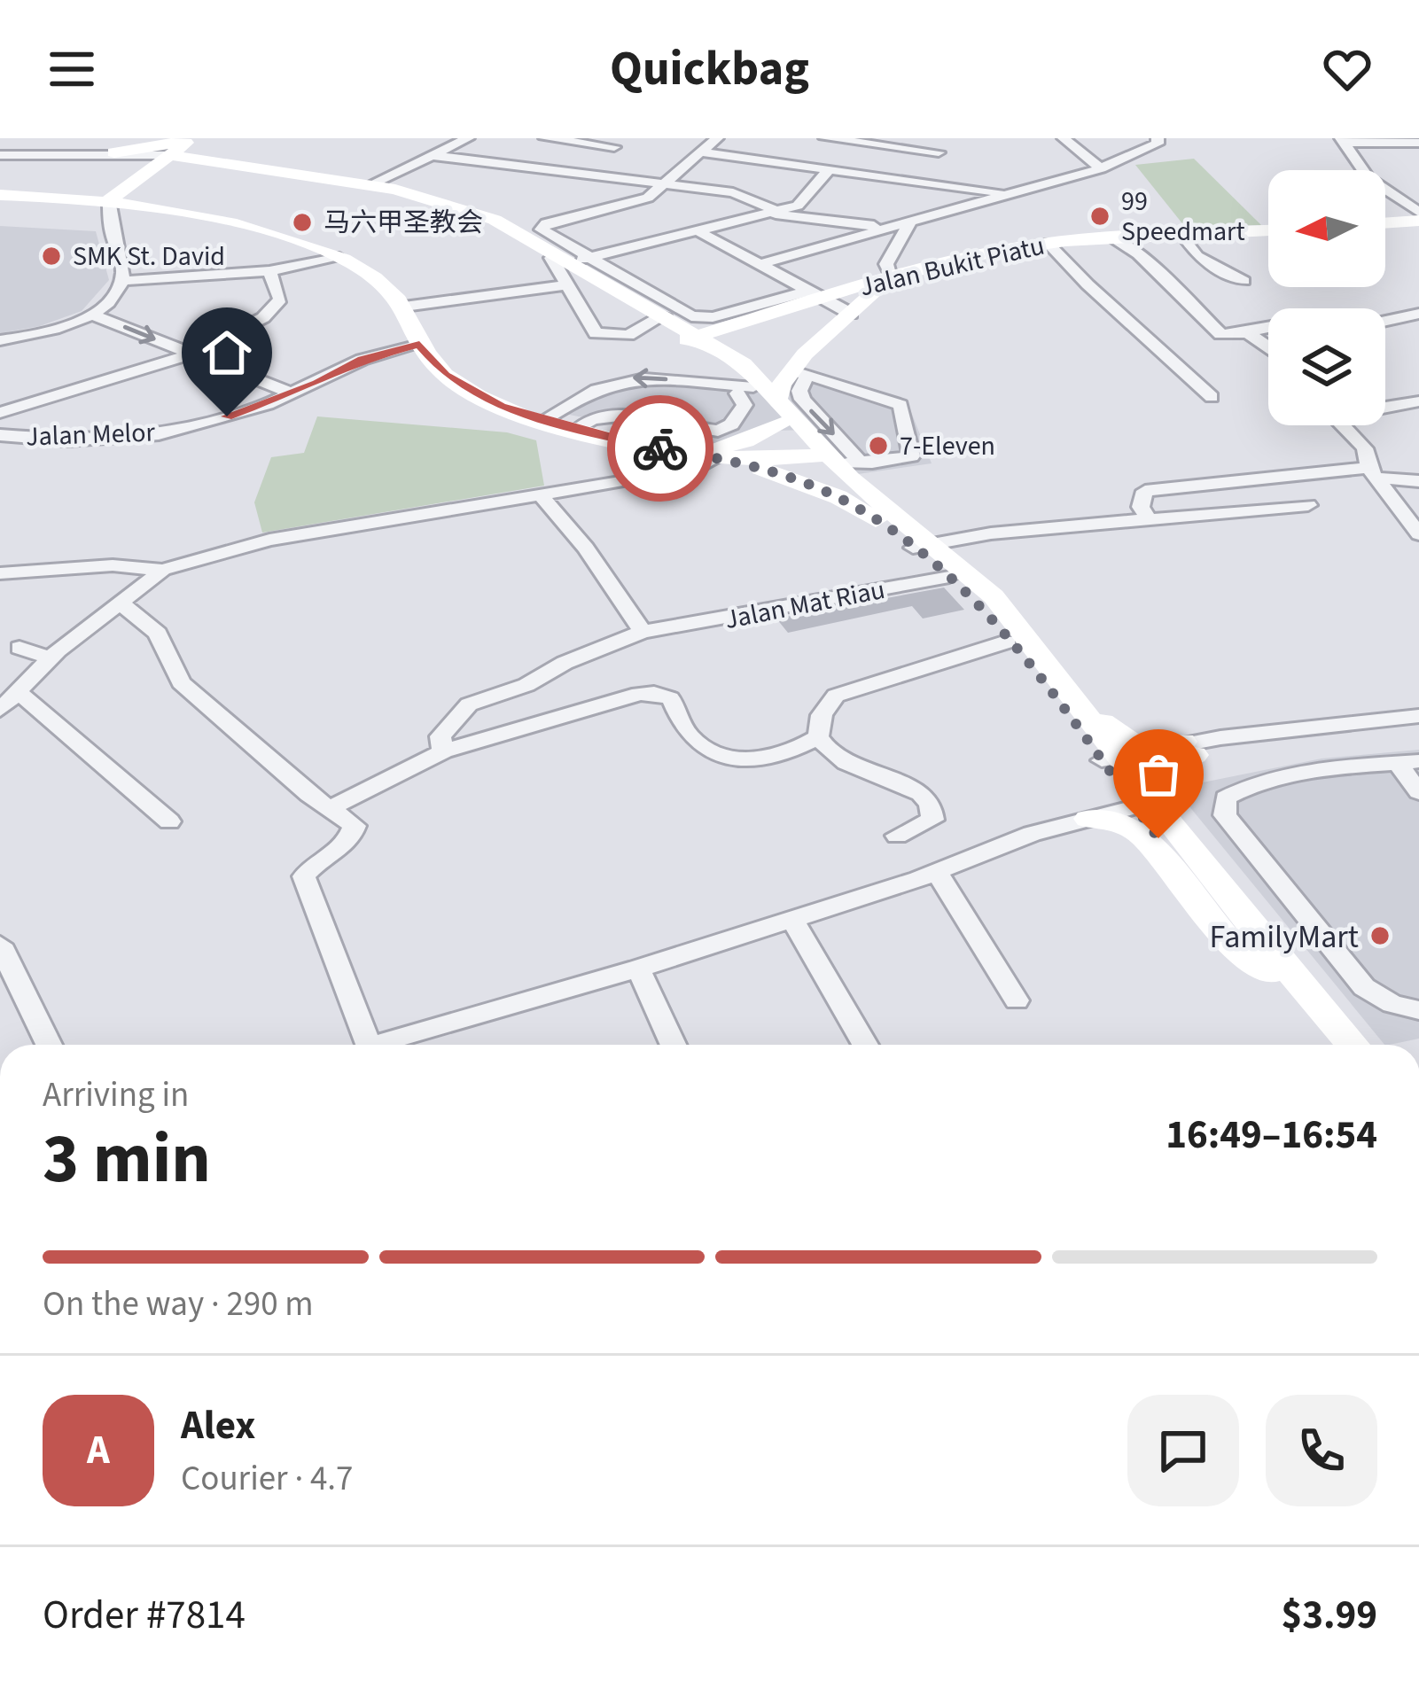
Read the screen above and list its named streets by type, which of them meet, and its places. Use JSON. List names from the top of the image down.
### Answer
{
  "streets": {
    "main road": ["Jalan Bukit Piatu"],
    "street": ["Jalan Melor", "Jalan Mat Riau"]
  },
  "places": [
    "99 Speedmart",
    "马六甲圣教会",
    "SMK St. David",
    "7-Eleven",
    "FamilyMart"
  ],
  "north": "left",
  "page": {
    "header": "Quickbag",
    "heading": ["3 min", "Arriving in", "16:49–16:54"],
    "panel": [
      "Alex",
      "Courier · 4.7",
      "Order #7814",
      "$3.99"
    ],
    "bar": "On the way · 290 m",
    "round": "A"
  }
}
